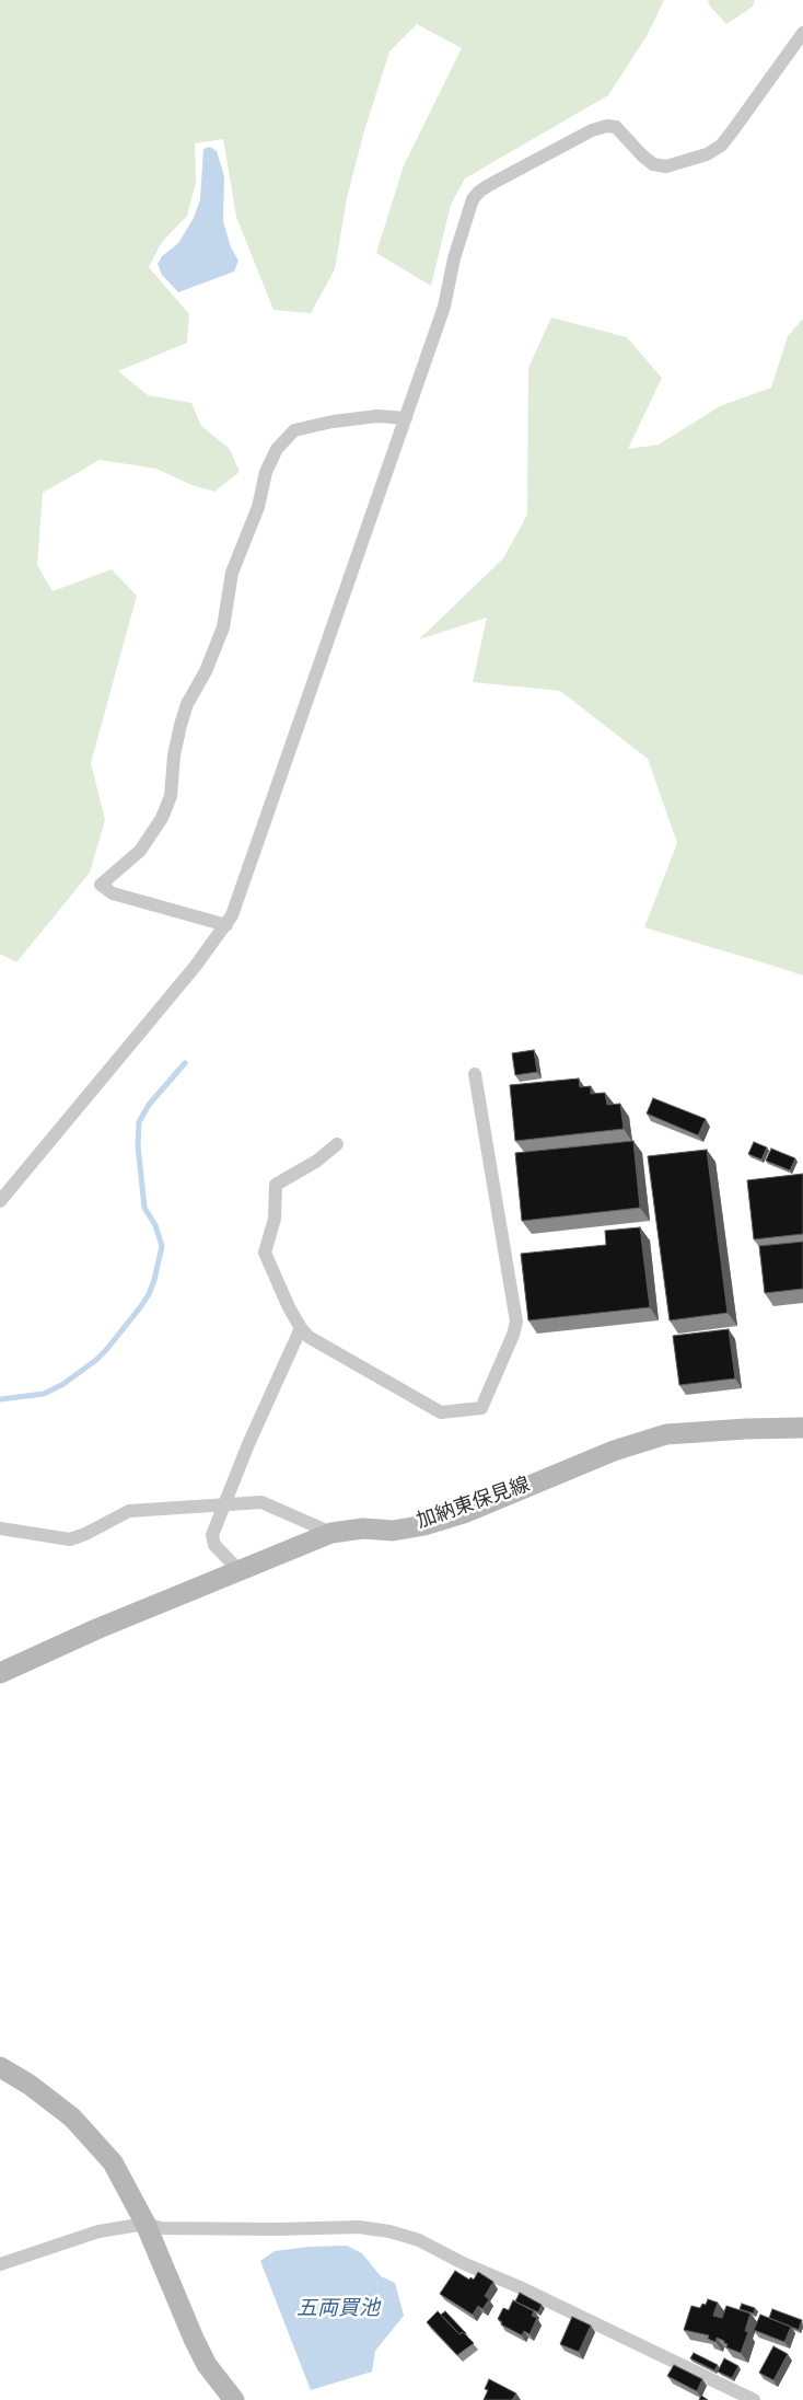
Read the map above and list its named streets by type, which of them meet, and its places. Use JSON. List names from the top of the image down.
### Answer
{
  "streets": {
    "main road": ["加納東保見線"]
  },
  "water": ["五両買池"]
}
